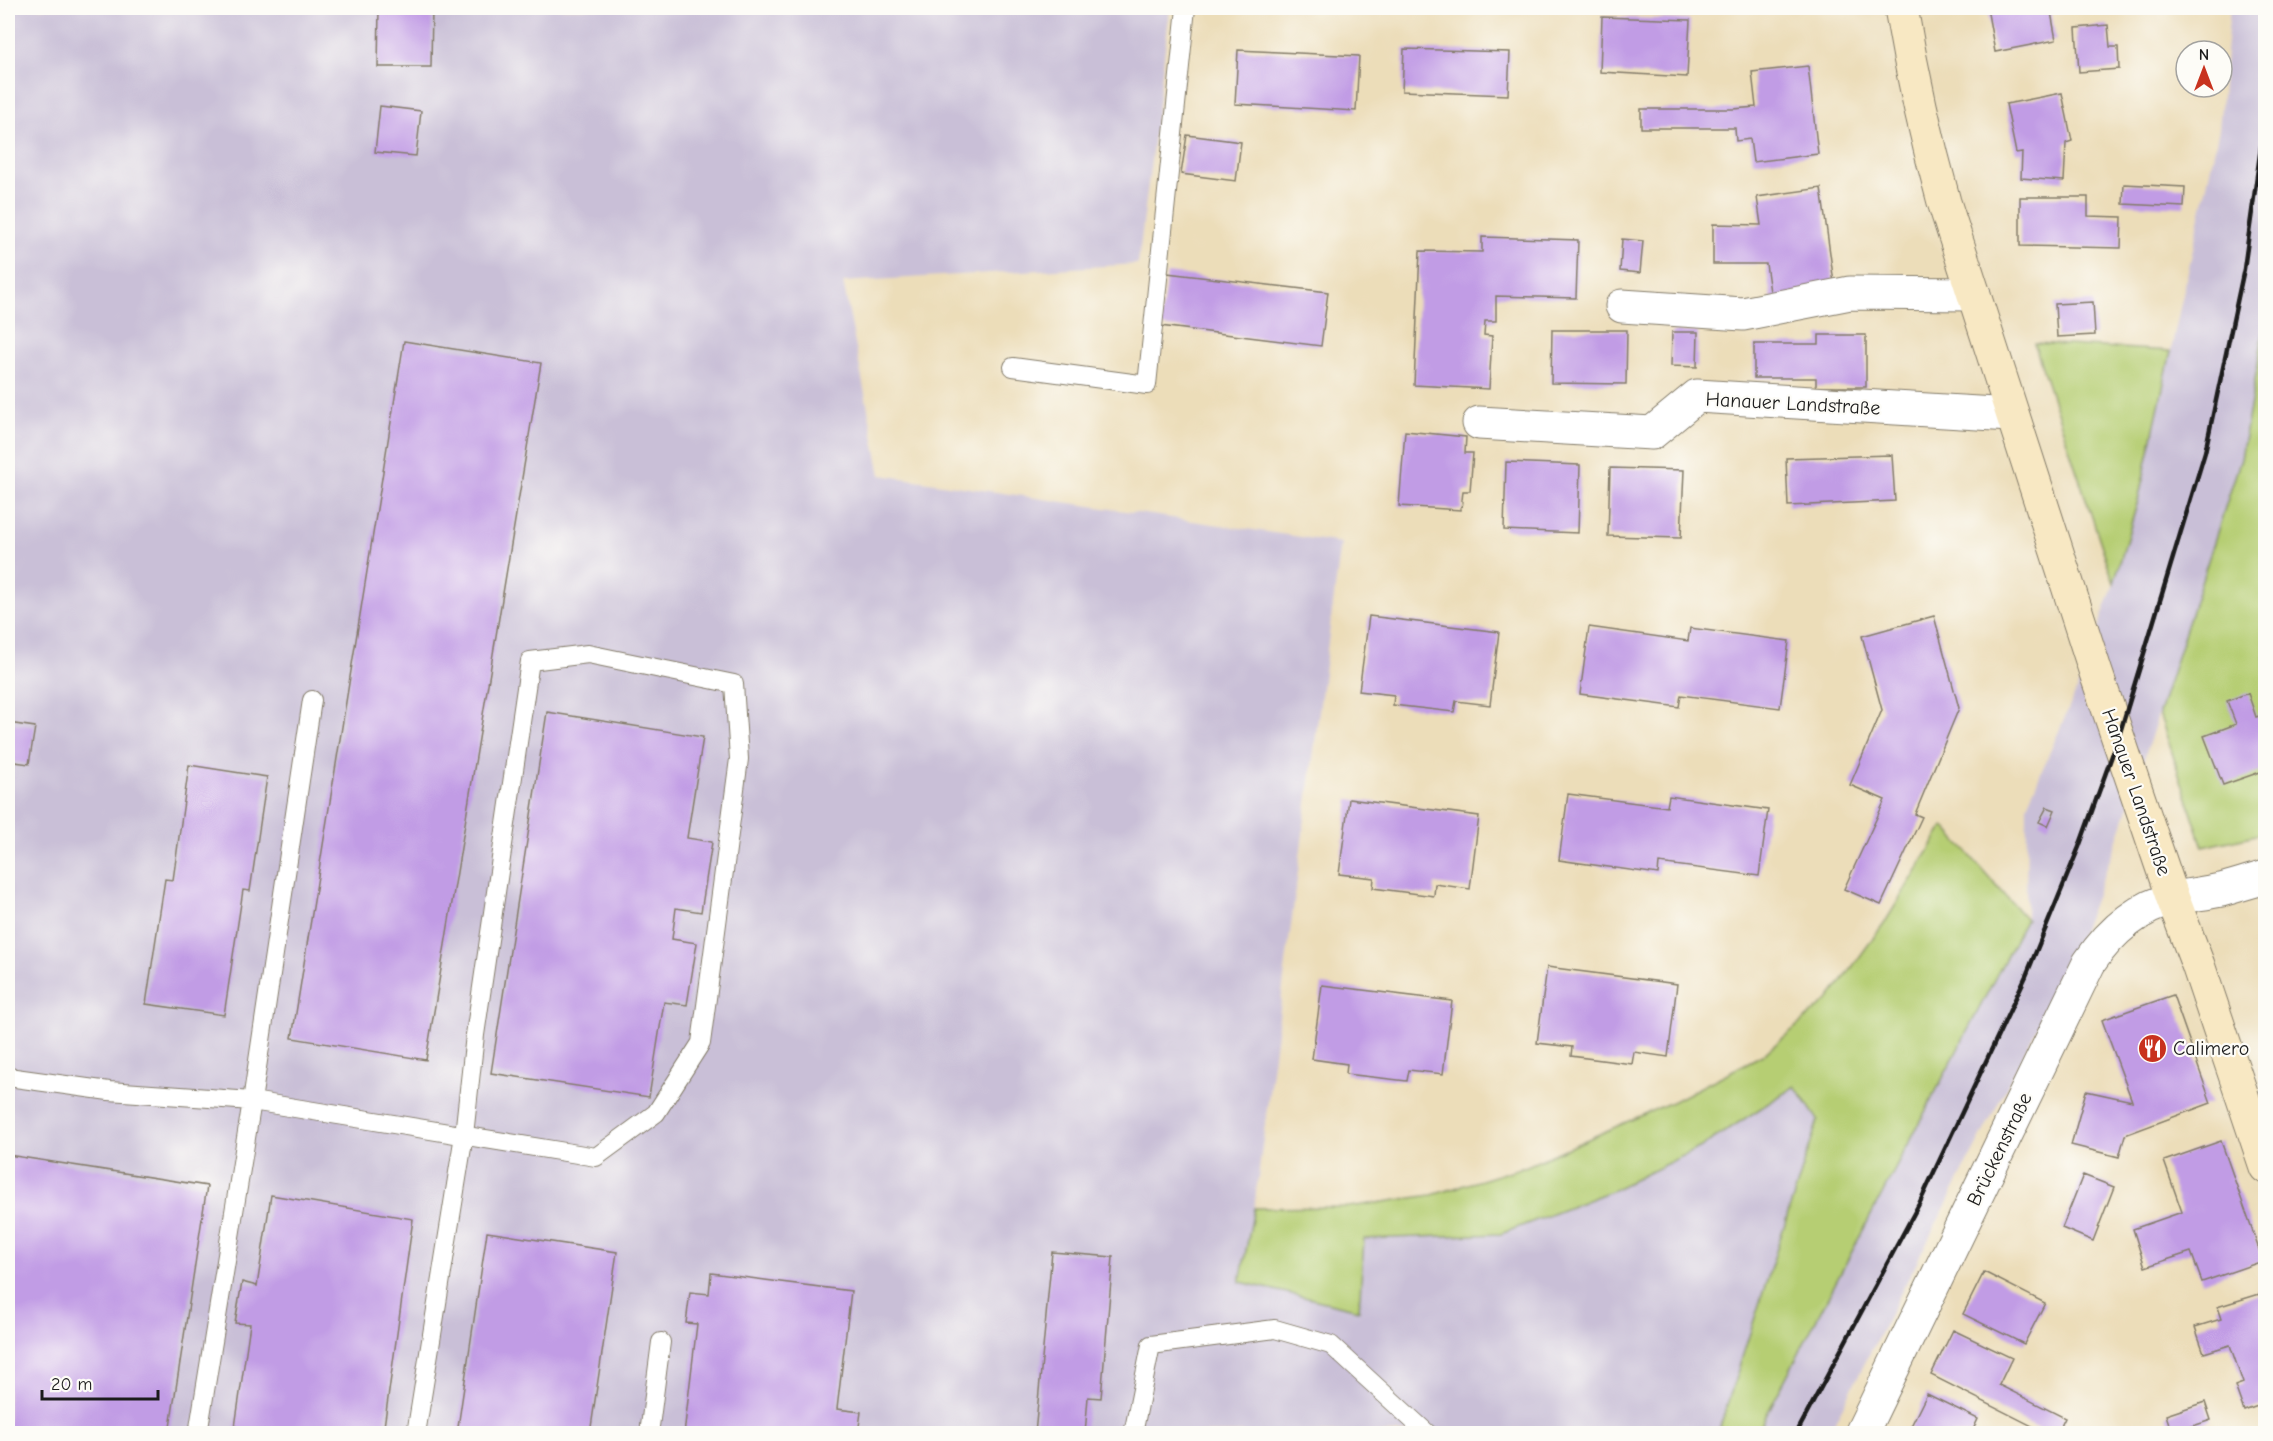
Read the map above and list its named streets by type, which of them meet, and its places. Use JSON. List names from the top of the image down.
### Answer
{
  "streets": {
    "street": ["Hanauer Landstraße", "Brückenstraße"]
  },
  "crossings": [
    ["Hanauer Landstraße", "Brückenstraße"]
  ],
  "places": {
    "restaurant": ["Calimero"]
  },
  "scale_bar": "20 m",
  "north": "top"
}
